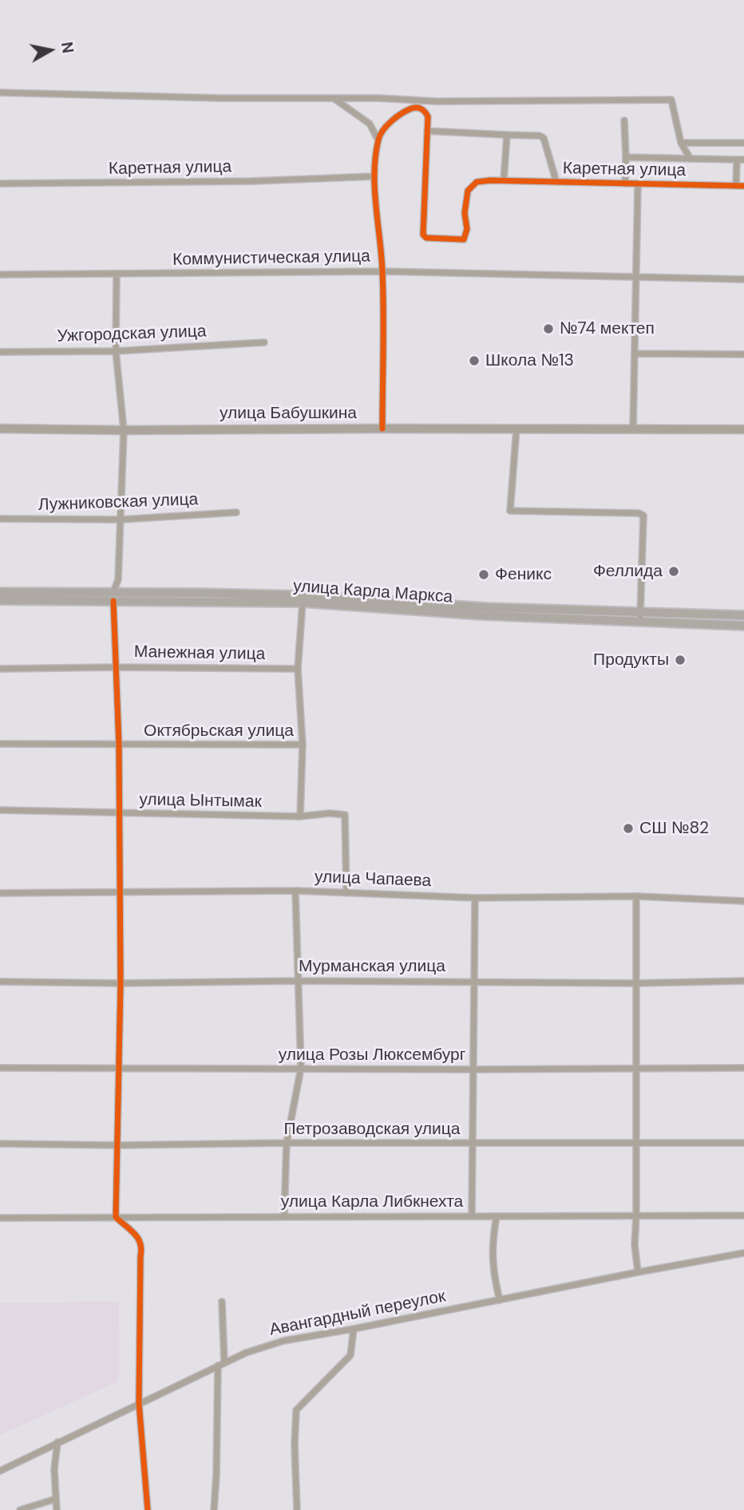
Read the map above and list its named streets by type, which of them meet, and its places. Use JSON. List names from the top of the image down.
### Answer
{
  "streets": {
    "main road": ["улица Карла Маркса"],
    "street": [
      "Каретная улица",
      "Коммунистическая улица",
      "Ужгородская улица",
      "улица Бабушкина",
      "Лужниковская улица",
      "Манежная улица",
      "Октябрьская улица",
      "улица Ынтымак",
      "улица Чапаева",
      "Мурманская улица",
      "улица Розы Люксембург",
      "Петрозаводская улица",
      "улица Карла Либкнехта",
      "Авангардный переулок"
    ]
  },
  "crossings": [
    ["улица Ынтымак", "улица Чапаева"]
  ],
  "places": [
    "№74 мектеп",
    "Школа №13",
    "Феллида",
    "Феникс",
    "Продукты",
    "СШ №82"
  ],
  "north": "right"
}
